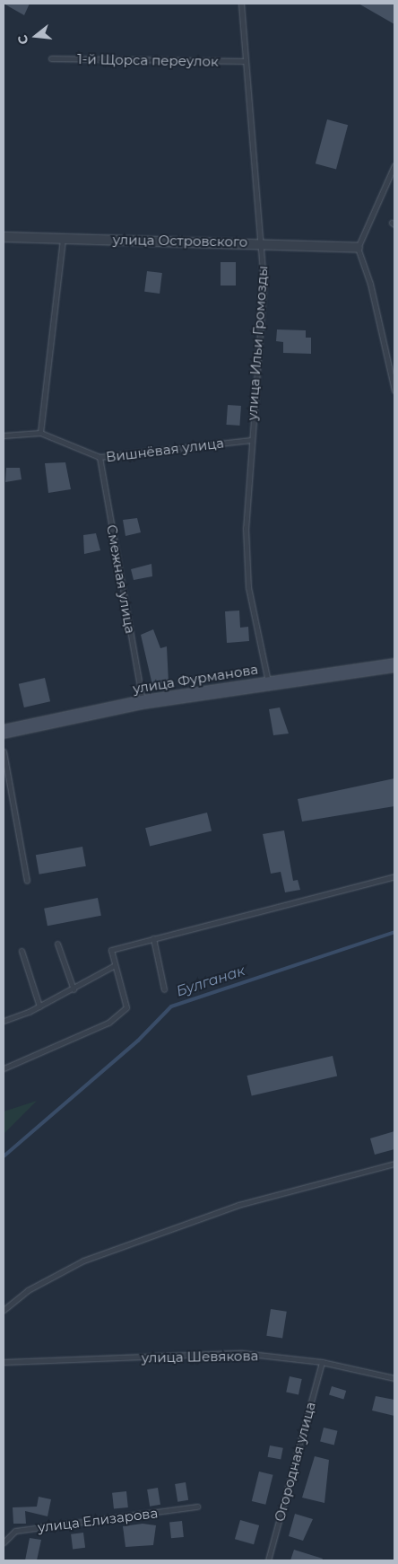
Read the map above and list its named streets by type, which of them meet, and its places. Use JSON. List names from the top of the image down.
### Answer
{
  "streets": {
    "main road": ["улица Фурманова"],
    "street": ["улица Островского"],
    "lane": [
      "1-й Щорса переулок",
      "улица Ильи Громозды",
      "Вишнёвая улица",
      "Смежная улица",
      "улица Шевякова",
      "Огородная улица",
      "улица Елизарова"
    ]
  },
  "crossings": [
    ["1-й Щорса переулок", "улица Ильи Громозды"],
    ["улица Островского", "улица Ильи Громозды"],
    ["улица Ильи Громозды", "Вишнёвая улица"],
    ["улица Ильи Громозды", "улица Фурманова"],
    ["Вишнёвая улица", "Смежная улица"],
    ["Смежная улица", "улица Фурманова"],
    ["улица Шевякова", "Огородная улица"]
  ],
  "water": ["Булганак"],
  "north": "left"
}
